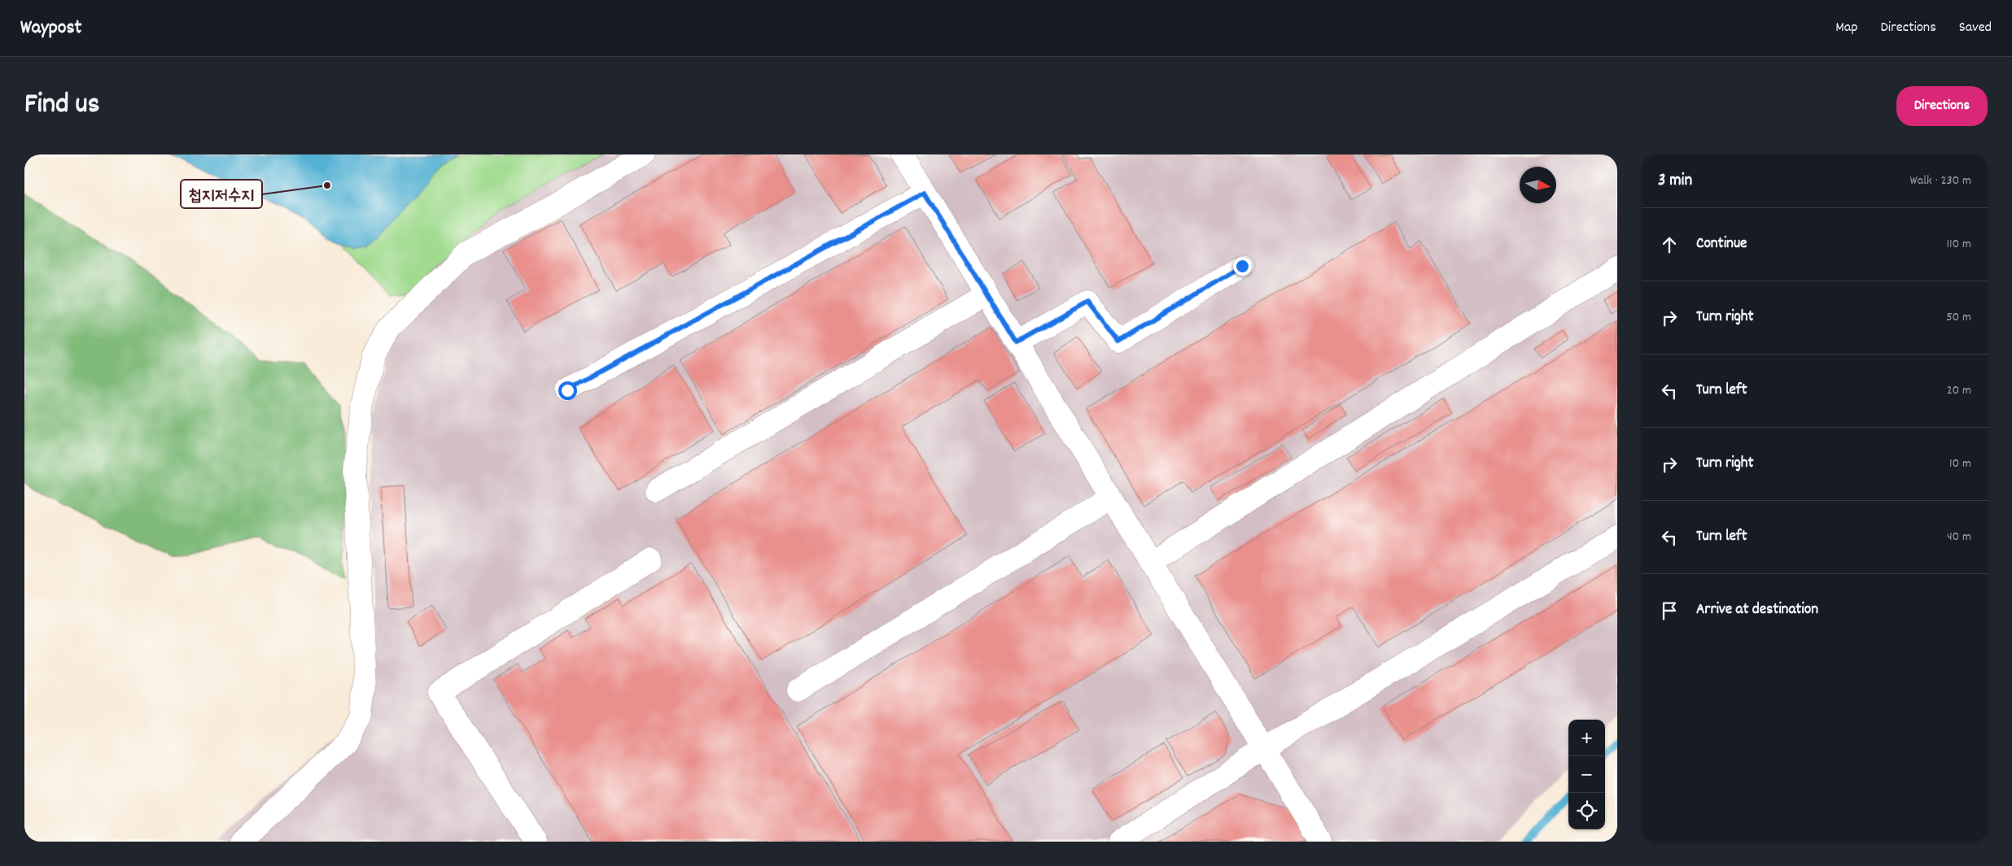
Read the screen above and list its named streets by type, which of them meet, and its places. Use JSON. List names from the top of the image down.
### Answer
{
  "places": ["첩지저수지"],
  "north": "right",
  "page": {
    "header": "Waypost",
    "nav": ["Map", "Directions", "Saved"],
    "title": "Find us",
    "buttons": "Directions",
    "heading": ["3 min", "Walk · 230 m"],
    "list": [
      ["Continue", "110 m"],
      ["Turn right", "50 m"],
      ["Turn left", "20 m"],
      ["Turn right", "10 m"],
      ["Turn left", "40 m"],
      "Arrive at destination"
    ],
    "map_buttons": ["+", "−"]
  }
}
